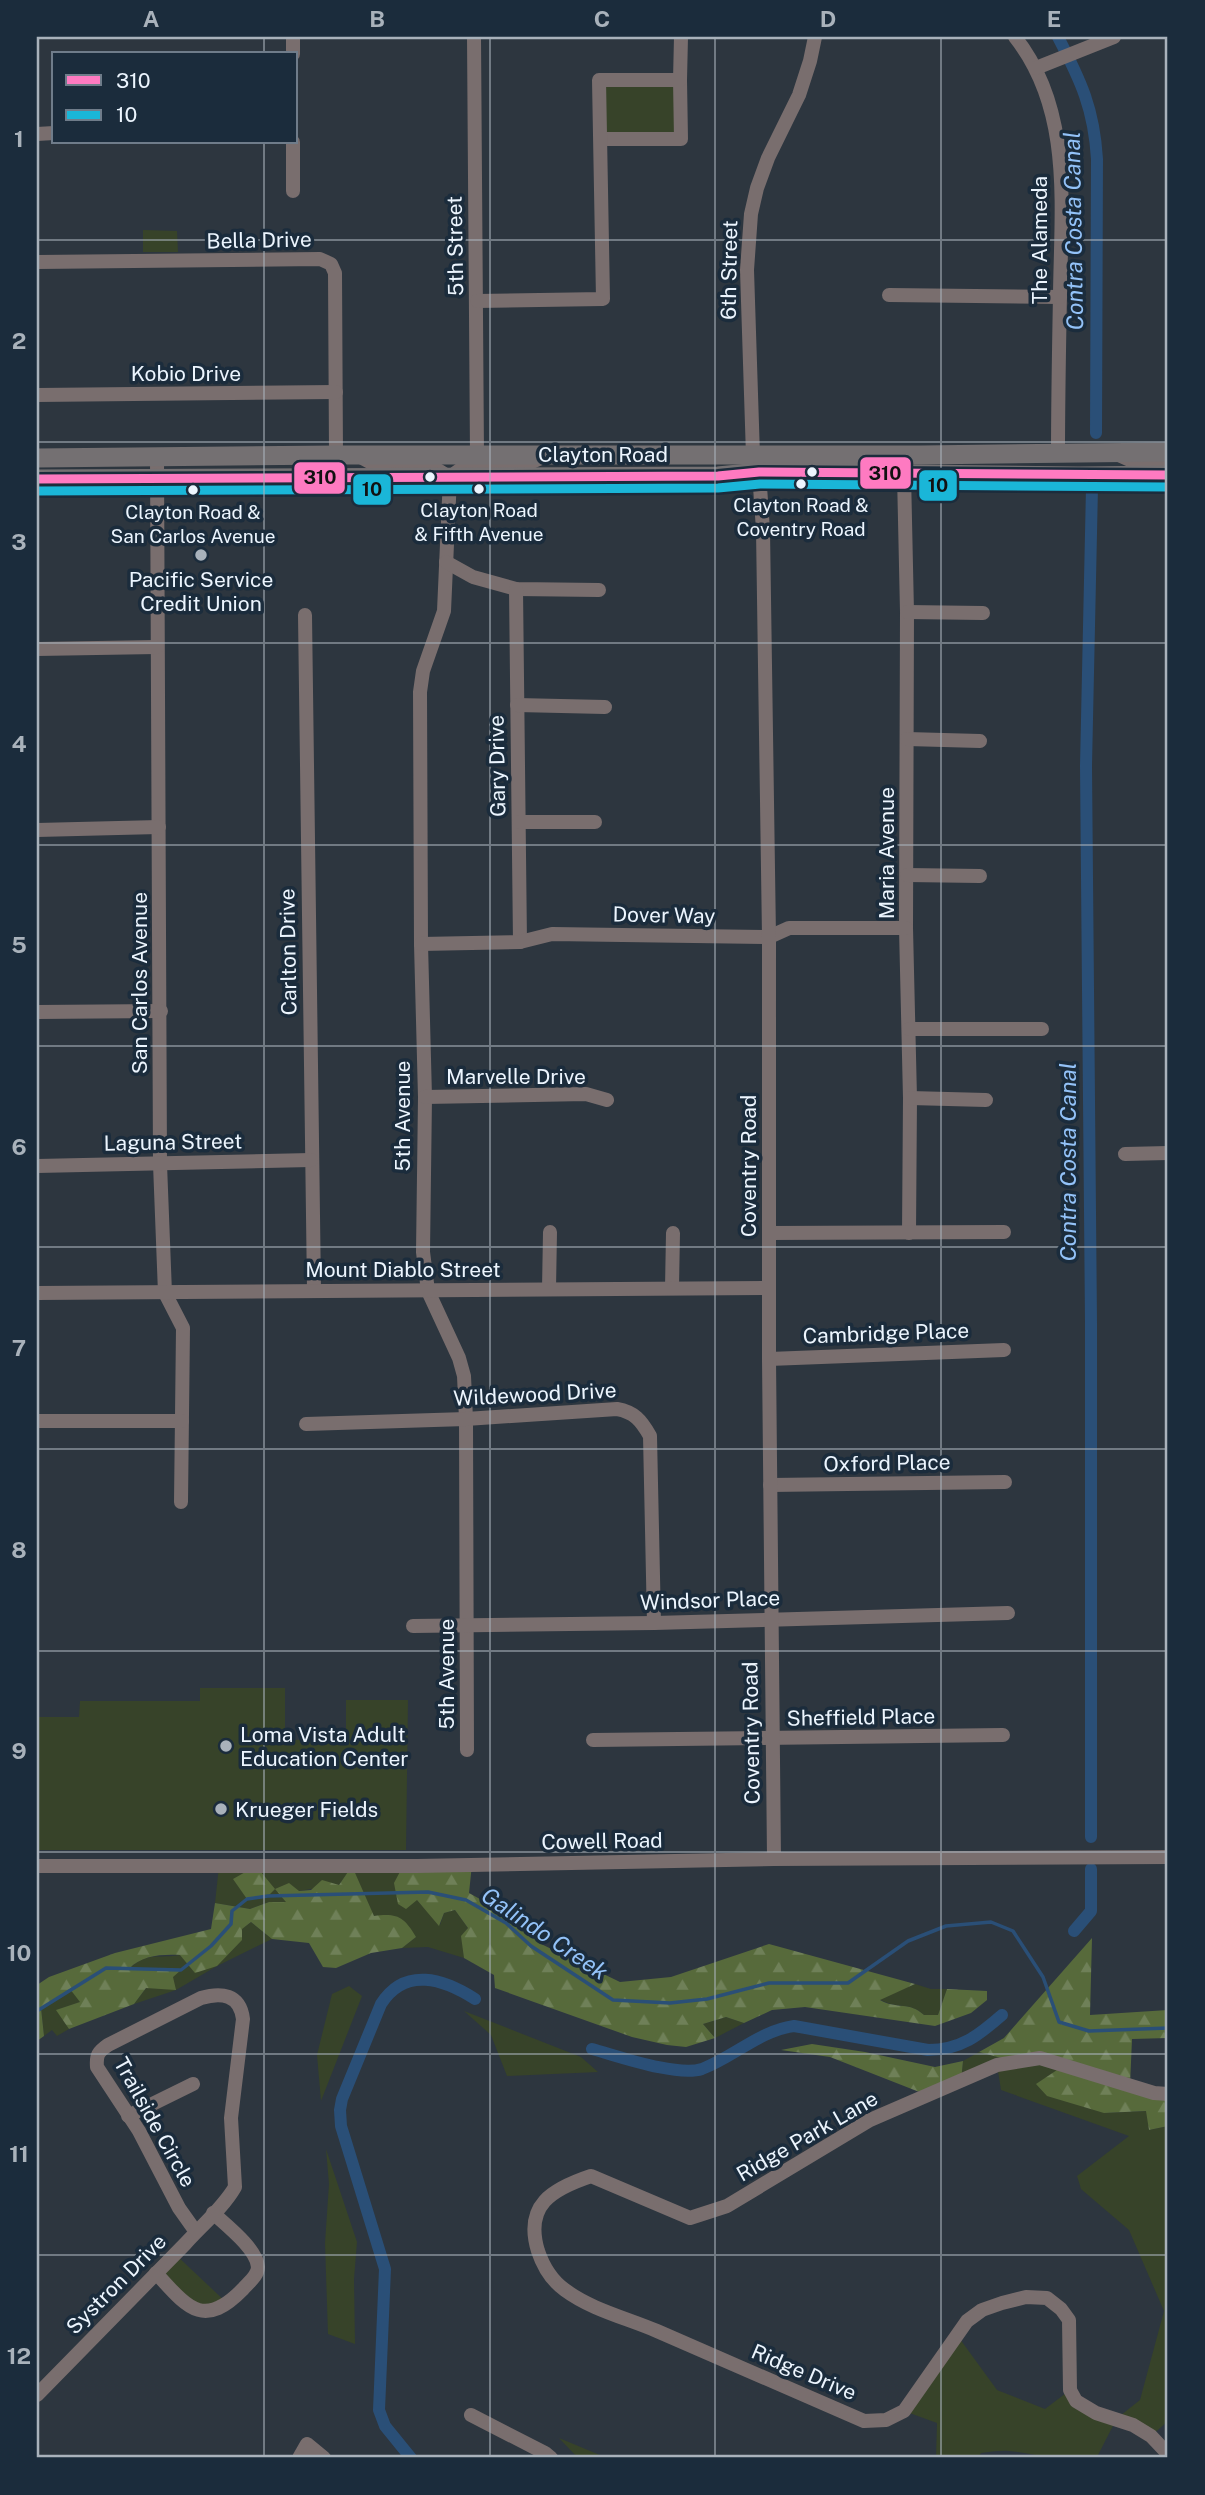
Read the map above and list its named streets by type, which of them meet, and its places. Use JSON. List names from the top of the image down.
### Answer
{
  "streets": {
    "main road": ["Clayton Road"],
    "street": [
      "Bella Drive",
      "The Alameda",
      "5th Street",
      "6th Street",
      "Kobio Drive",
      "Gary Drive",
      "Maria Avenue",
      "Dover Way",
      "Carlton Drive",
      "San Carlos Avenue",
      "Marvelle Drive",
      "5th Avenue",
      "Laguna Street",
      "Coventry Road",
      "Mount Diablo Street",
      "Cambridge Place",
      "Wildewood Drive",
      "Oxford Place",
      "Windsor Place",
      "Sheffield Place",
      "Cowell Road",
      "Trailside Circle",
      "Ridge Park Lane",
      "Systron Drive",
      "Ridge Drive"
    ]
  },
  "crossings": [
    ["Bella Drive", "Kobio Drive"],
    ["Bella Drive", "Clayton Road"],
    ["The Alameda", "Clayton Road"],
    ["5th Street", "Clayton Road"],
    ["6th Street", "Clayton Road"],
    ["6th Street", "Coventry Road"],
    ["Clayton Road", "Maria Avenue"],
    ["Clayton Road", "San Carlos Avenue"],
    ["Clayton Road", "5th Avenue"],
    ["Clayton Road", "Coventry Road"],
    ["Gary Drive", "Dover Way"],
    ["Maria Avenue", "Dover Way"],
    ["Dover Way", "5th Avenue"],
    ["Dover Way", "Coventry Road"],
    ["Carlton Drive", "Laguna Street"],
    ["Carlton Drive", "Mount Diablo Street"],
    ["San Carlos Avenue", "Laguna Street"],
    ["San Carlos Avenue", "Mount Diablo Street"],
    ["Marvelle Drive", "5th Avenue"],
    ["5th Avenue", "Mount Diablo Street"],
    ["5th Avenue", "Wildewood Drive"],
    ["5th Avenue", "Windsor Place"],
    ["Coventry Road", "Mount Diablo Street"],
    ["Coventry Road", "Cambridge Place"],
    ["Coventry Road", "Oxford Place"],
    ["Coventry Road", "Windsor Place"],
    ["Coventry Road", "Sheffield Place"],
    ["Coventry Road", "Cowell Road"],
    ["Wildewood Drive", "Windsor Place"],
    ["Trailside Circle", "Systron Drive"],
    ["Ridge Park Lane", "Ridge Drive"]
  ],
  "water": ["Contra Costa Canal", "Galindo Creek"],
  "places": [
    "Clayton Road & Coventry Road",
    "Clayton Road & Fifth Avenue",
    "Clayton Road & San Carlos Avenue",
    "Pacific Service Credit Union",
    "Loma Vista Adult Education Center",
    "Krueger Fields"
  ],
  "lines": ["transit line 310", "transit line 10"],
  "legend": ["310", "10"],
  "grid": {
    "columns": [
      "A",
      "B",
      "C",
      "D",
      "E"
    ],
    "rows": [
      "1",
      "2",
      "3",
      "4",
      "5",
      "6",
      "7",
      "8",
      "9",
      "10",
      "11",
      "12"
    ]
  }
}
